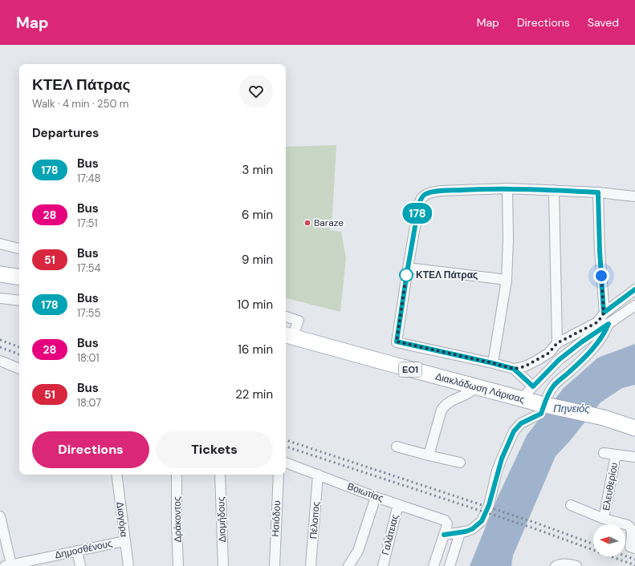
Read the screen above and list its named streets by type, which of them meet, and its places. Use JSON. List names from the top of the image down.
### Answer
{
  "streets": {
    "main road": ["ΕΟ1", "Διακλάδωση Λάρισας"],
    "street": [
      "Ελευθερίου",
      "Βοιωτίας",
      "Ησιόδου",
      "Διαγόρα",
      "Δράκοντος",
      "Διομήδους",
      "Πέλοπος",
      "Γαλάτειας",
      "Δημοσθένους"
    ]
  },
  "crossings": [
    ["Βοιωτίας", "Πέλοπος"],
    ["Βοιωτίας", "Γαλάτειας"],
    ["Διαγόρα", "Δημοσθένους"]
  ],
  "water": ["Πηνειός"],
  "places": ["Baraze", "ΚΤΕΛ Πάτρας"],
  "lines": ["bus line 178"],
  "north": "left",
  "page": {
    "header": "Map",
    "nav": ["Map", "Directions", "Saved"],
    "on_map": "178",
    "heading": [
      ["ΚΤΕΛ Πάτρας", "Walk · 4 min · 250 m"],
      "Departures"
    ],
    "list": [
      {
        "mark": "178",
        "name": "Bus",
        "note": "17:48",
        "value": "3 min"
      },
      {
        "mark": "28",
        "name": "Bus",
        "note": "17:51",
        "value": "6 min"
      },
      {
        "mark": "51",
        "name": "Bus",
        "note": "17:54",
        "value": "9 min"
      },
      {
        "mark": "178",
        "name": "Bus",
        "note": "17:55",
        "value": "10 min"
      },
      {
        "mark": "28",
        "name": "Bus",
        "note": "18:01",
        "value": "16 min"
      },
      {
        "mark": "51",
        "name": "Bus",
        "note": "18:07",
        "value": "22 min"
      }
    ],
    "buttons": ["Directions", "Tickets"]
  }
}
